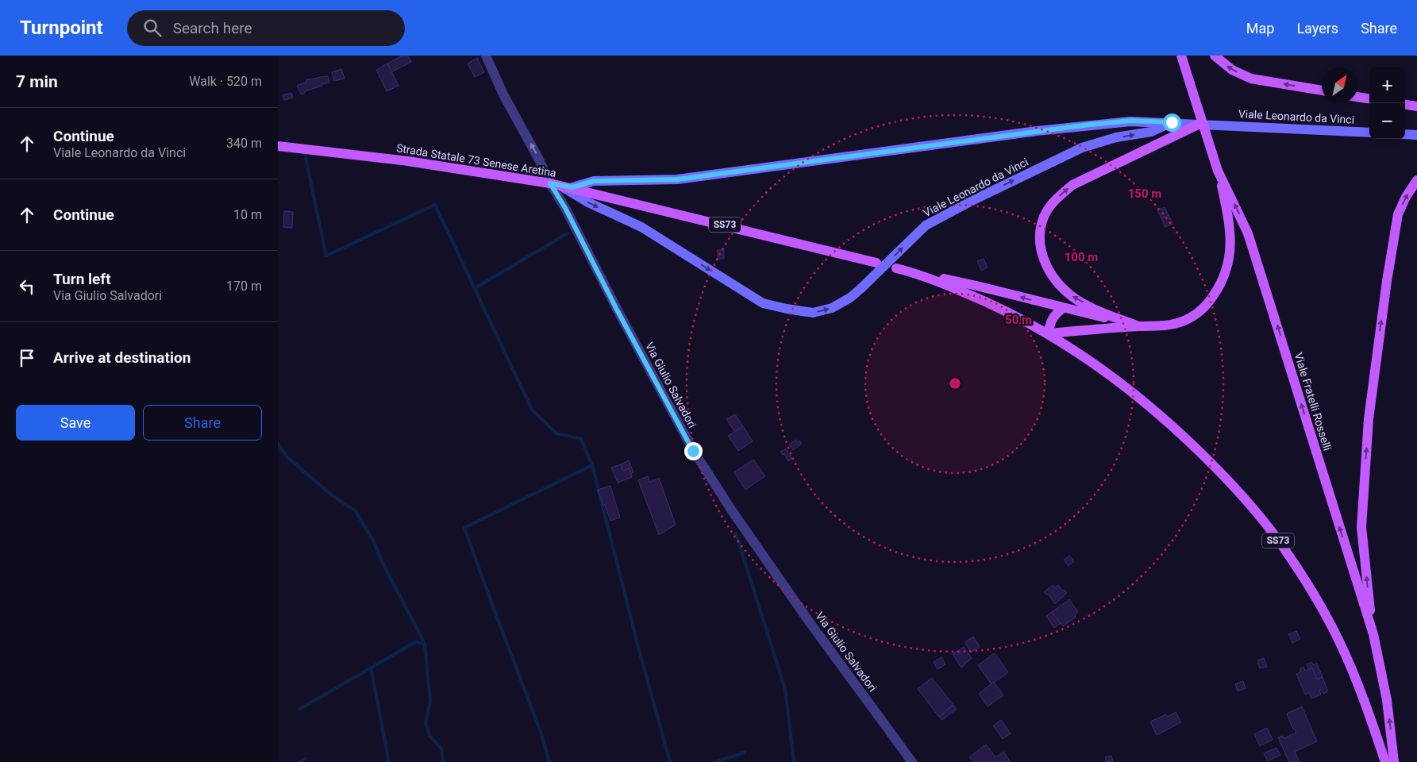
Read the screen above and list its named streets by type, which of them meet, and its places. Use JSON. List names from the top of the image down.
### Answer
{
  "streets": {
    "main road": [
      "Viale Leonardo da Vinci",
      "Strada Statale 73 Senese Aretina",
      "SS73",
      "Viale Fratelli Rosselli"
    ],
    "street": ["Via Giulio Salvadori"]
  },
  "crossings": [
    ["Viale Leonardo da Vinci", "Strada Statale 73 Senese Aretina"],
    ["Viale Leonardo da Vinci", "Via Giulio Salvadori"],
    ["Strada Statale 73 Senese Aretina", "Via Giulio Salvadori"]
  ],
  "north": "top right",
  "page": {
    "header": "Turnpoint",
    "search": "Search here",
    "nav": ["Map", "Layers", "Share"],
    "heading": ["7 min", "Walk · 520 m"],
    "map_buttons": ["+", "−"],
    "list": [
      ["Continue", "Viale Leonardo da Vinci", "340 m"],
      ["Continue", "10 m"],
      ["Turn left", "Via Giulio Salvadori", "170 m"],
      "Arrive at destination"
    ],
    "buttons": ["Save", "Share"]
  },
  "rings": ["150 m", "100 m", "50 m"]
}
